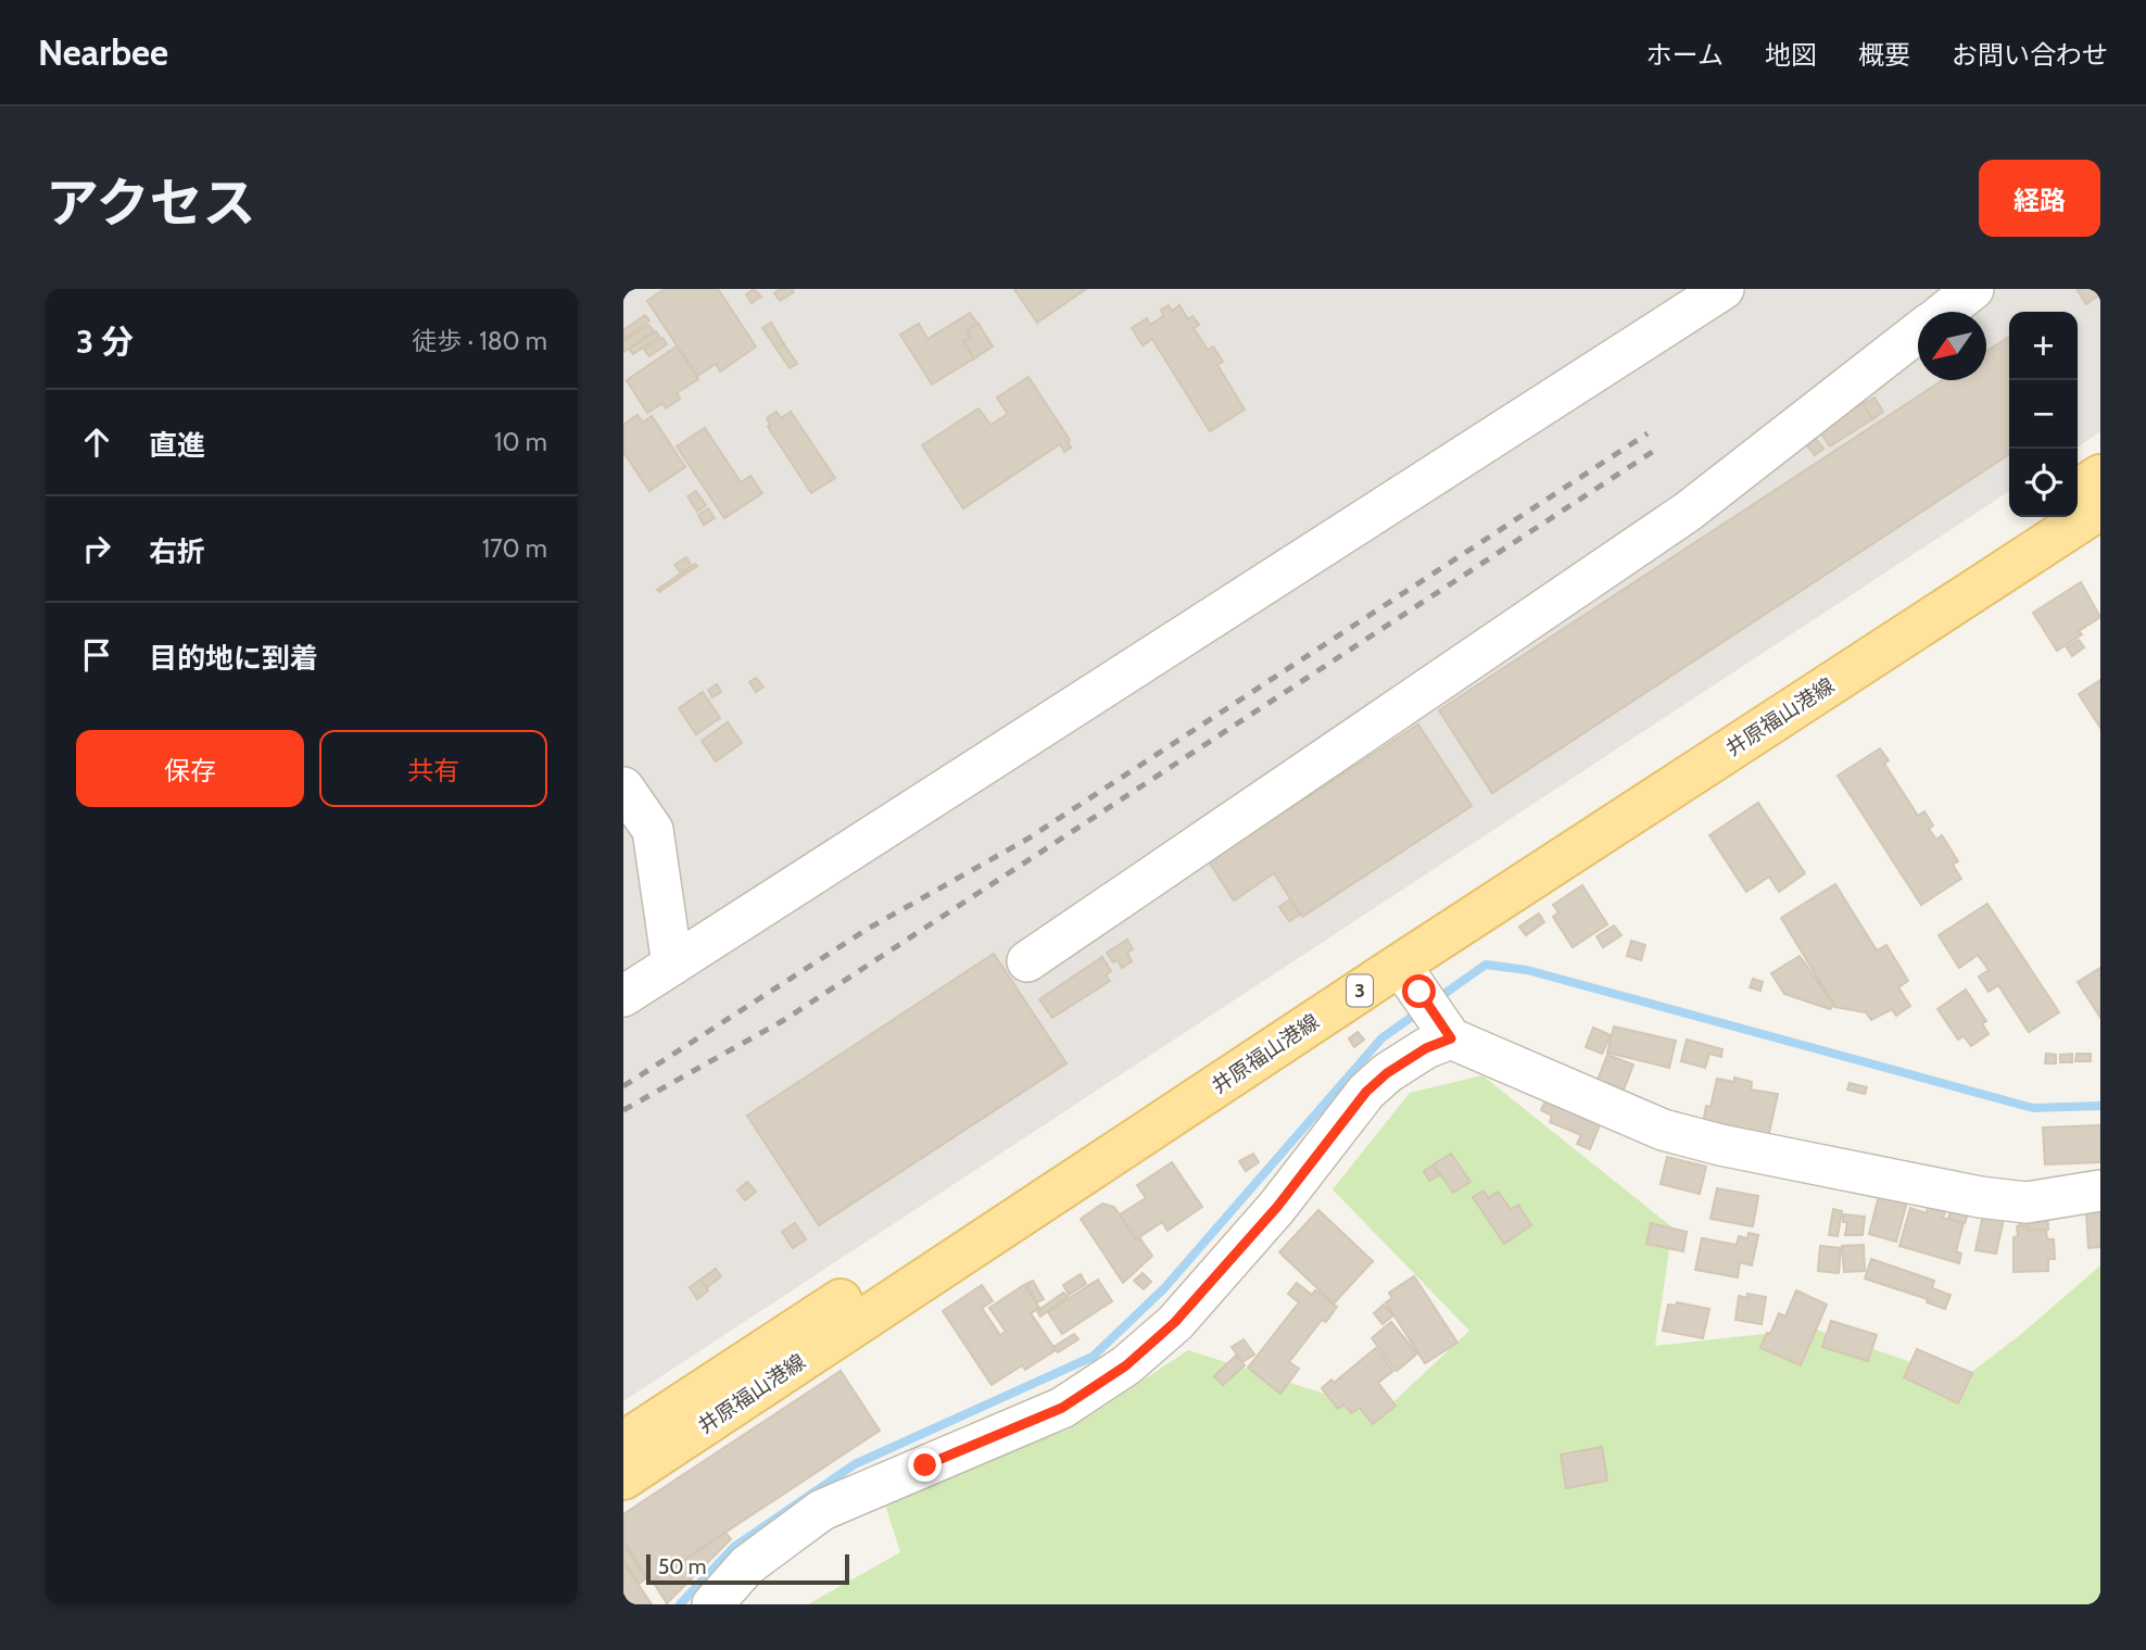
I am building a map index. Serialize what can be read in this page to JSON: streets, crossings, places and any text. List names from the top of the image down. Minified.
{"streets":{"main road":["井原福山港線","3"]},"scale_bar":"50 m","north":"bottom left","page":{"header":"Nearbee","nav":["ホーム","地図","概要","お問い合わせ"],"title":"アクセス","buttons":["経路",["保存","共有"]],"heading":["3 分","徒歩 · 180 m"],"map_buttons":["+","−"],"list":[["直進","10 m"],["右折","170 m"],"目的地に到着"],"scale":"50 m"}}
